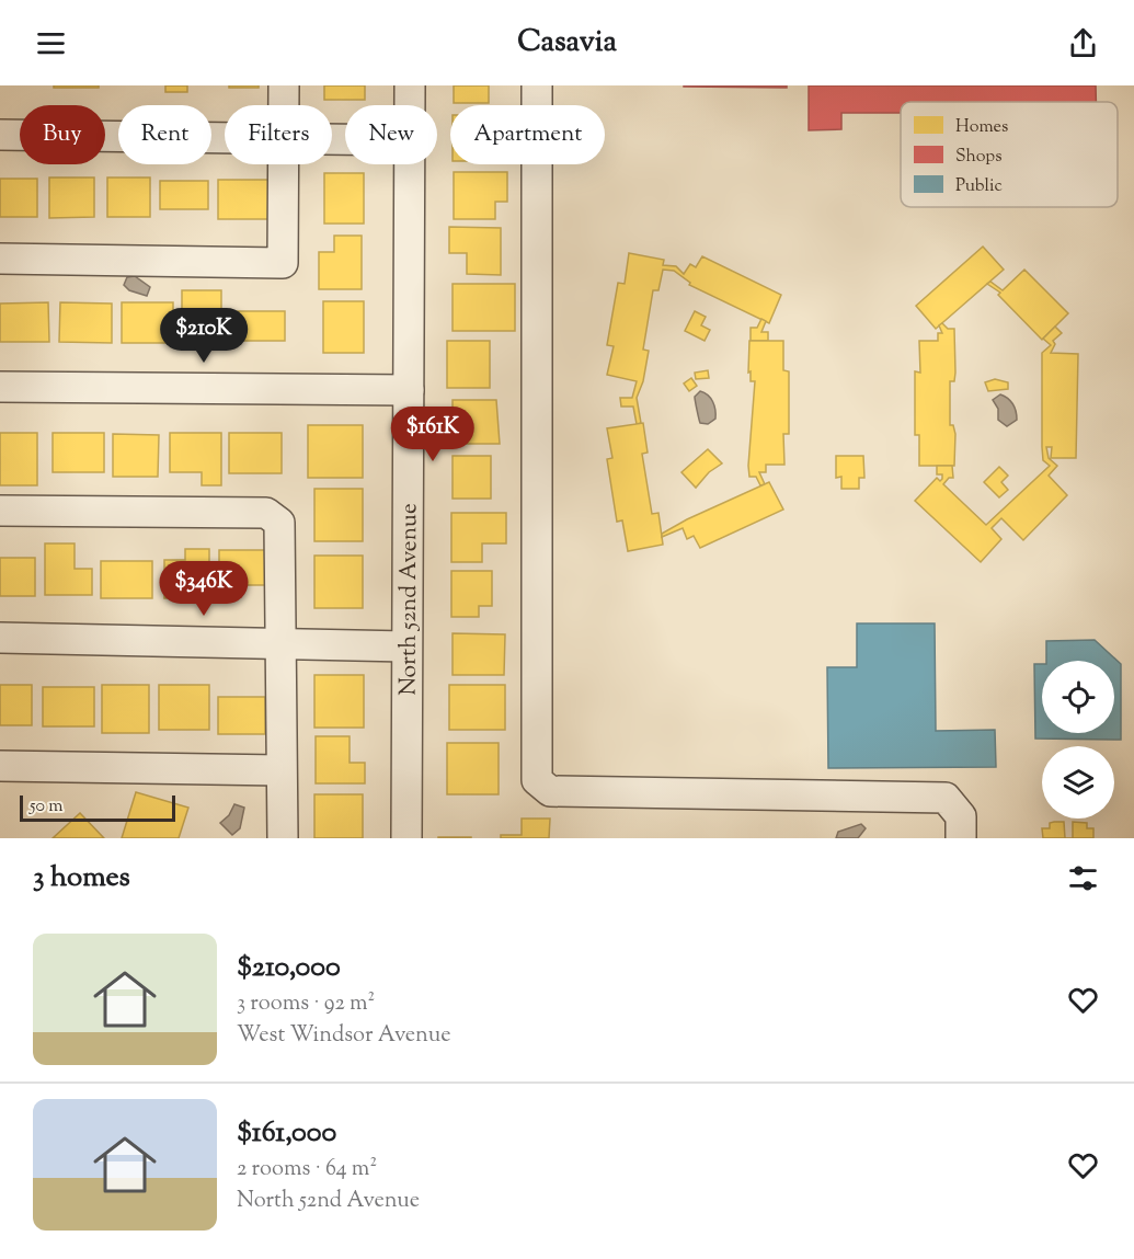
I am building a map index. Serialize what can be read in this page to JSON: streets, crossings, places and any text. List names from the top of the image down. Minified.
{"streets":{"street":["North 52nd Avenue"]},"legend":["Homes","Shops","Public"],"scale_bar":"50 m","page":{"header":"Casavia","chip":["Buy","Rent","Filters","New","Apartment"],"price":["$210K","$161K","$346K"],"scale":"50 m","heading":"3 homes","list":[{"name":"$210,000","note":"3 rooms · 92 m² · West Windsor Avenue"},{"name":"$161,000","note":"2 rooms · 64 m² · North 52nd Avenue"}]}}
